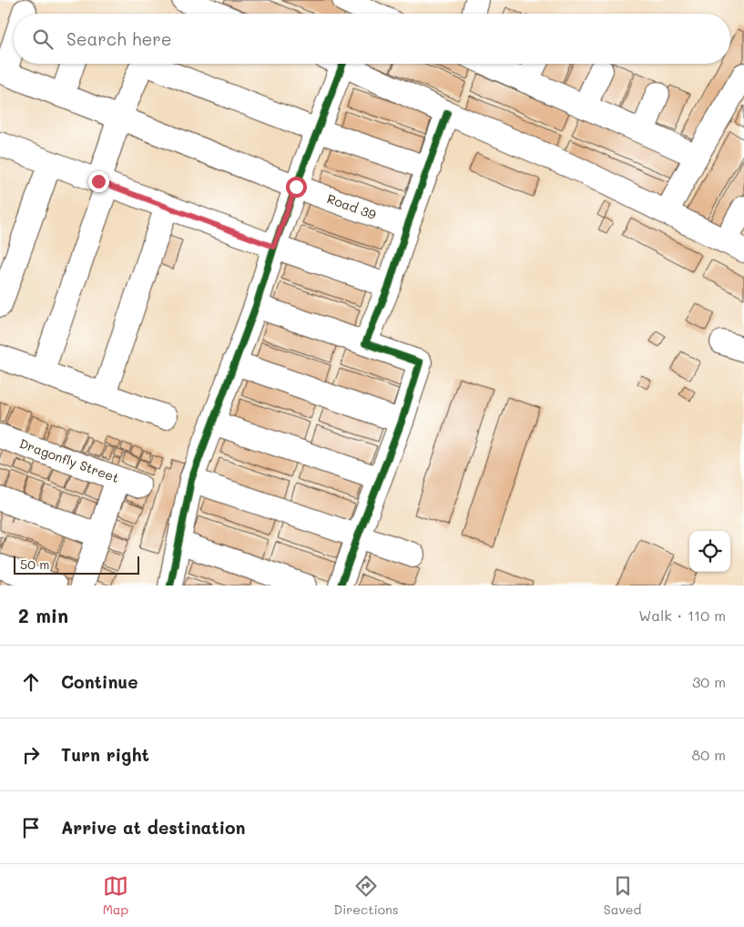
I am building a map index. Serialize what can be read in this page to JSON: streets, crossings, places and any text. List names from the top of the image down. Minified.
{"streets":{"street":["Road 39","Dragonfly Street"]},"scale_bar":"50 m","page":{"search":"Search here","scale":"50 m","heading":["2 min","Walk · 110 m"],"list":[["Continue","30 m"],["Turn right","80 m"],"Arrive at destination"],"nav":["Map","Directions","Saved"]}}
